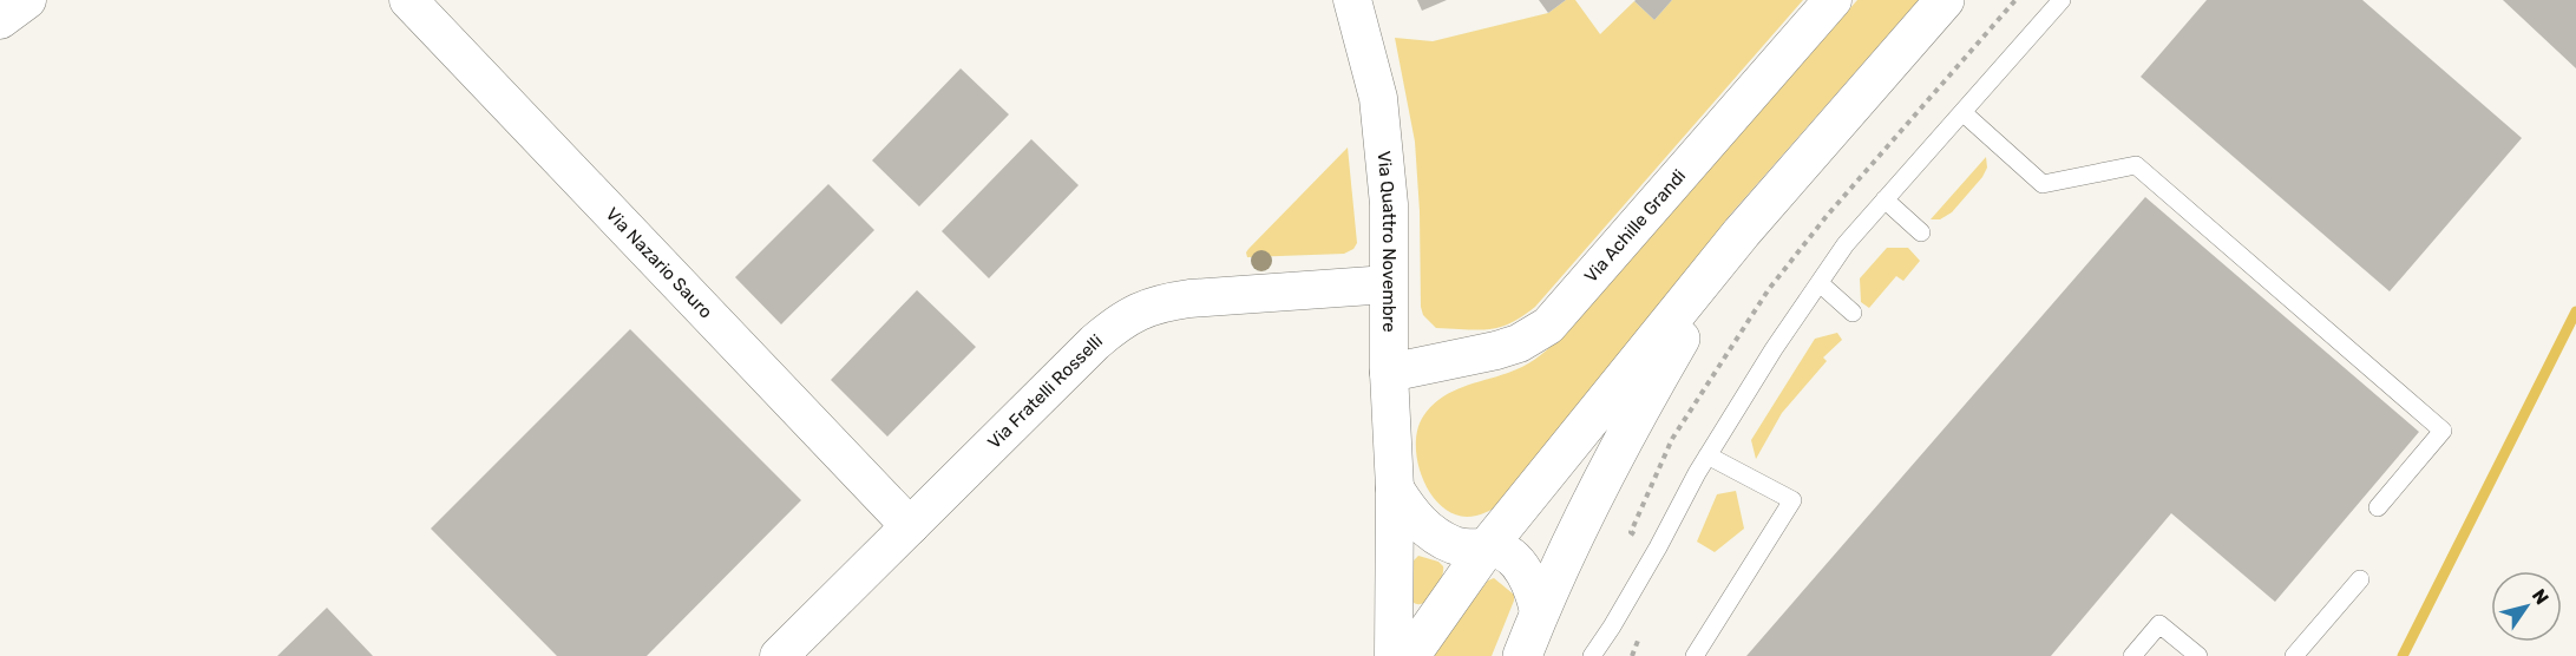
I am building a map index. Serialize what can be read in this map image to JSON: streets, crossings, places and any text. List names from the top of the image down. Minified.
{"streets":{"street":["Via Achille Grandi","Via Quattro Novembre","Via Nazario Sauro","Via Fratelli Rosselli"]},"crossings":[["Via Achille Grandi","Via Quattro Novembre"],["Via Quattro Novembre","Via Fratelli Rosselli"],["Via Nazario Sauro","Via Fratelli Rosselli"]],"north":"top right"}
